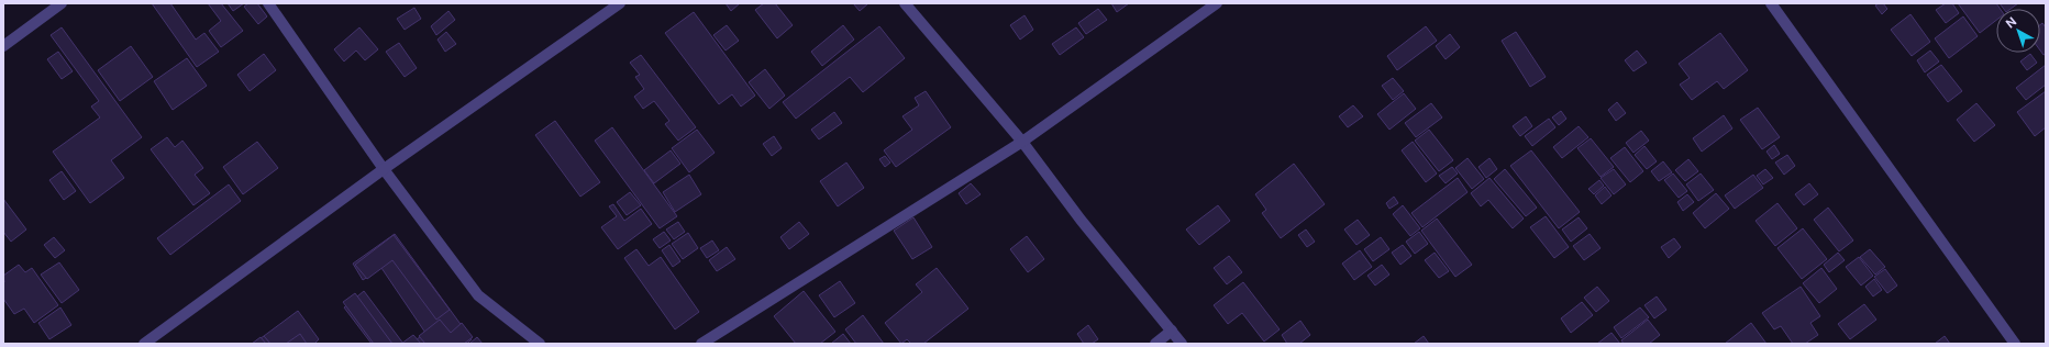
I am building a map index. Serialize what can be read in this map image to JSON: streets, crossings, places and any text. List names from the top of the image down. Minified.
{"north":"top left"}
